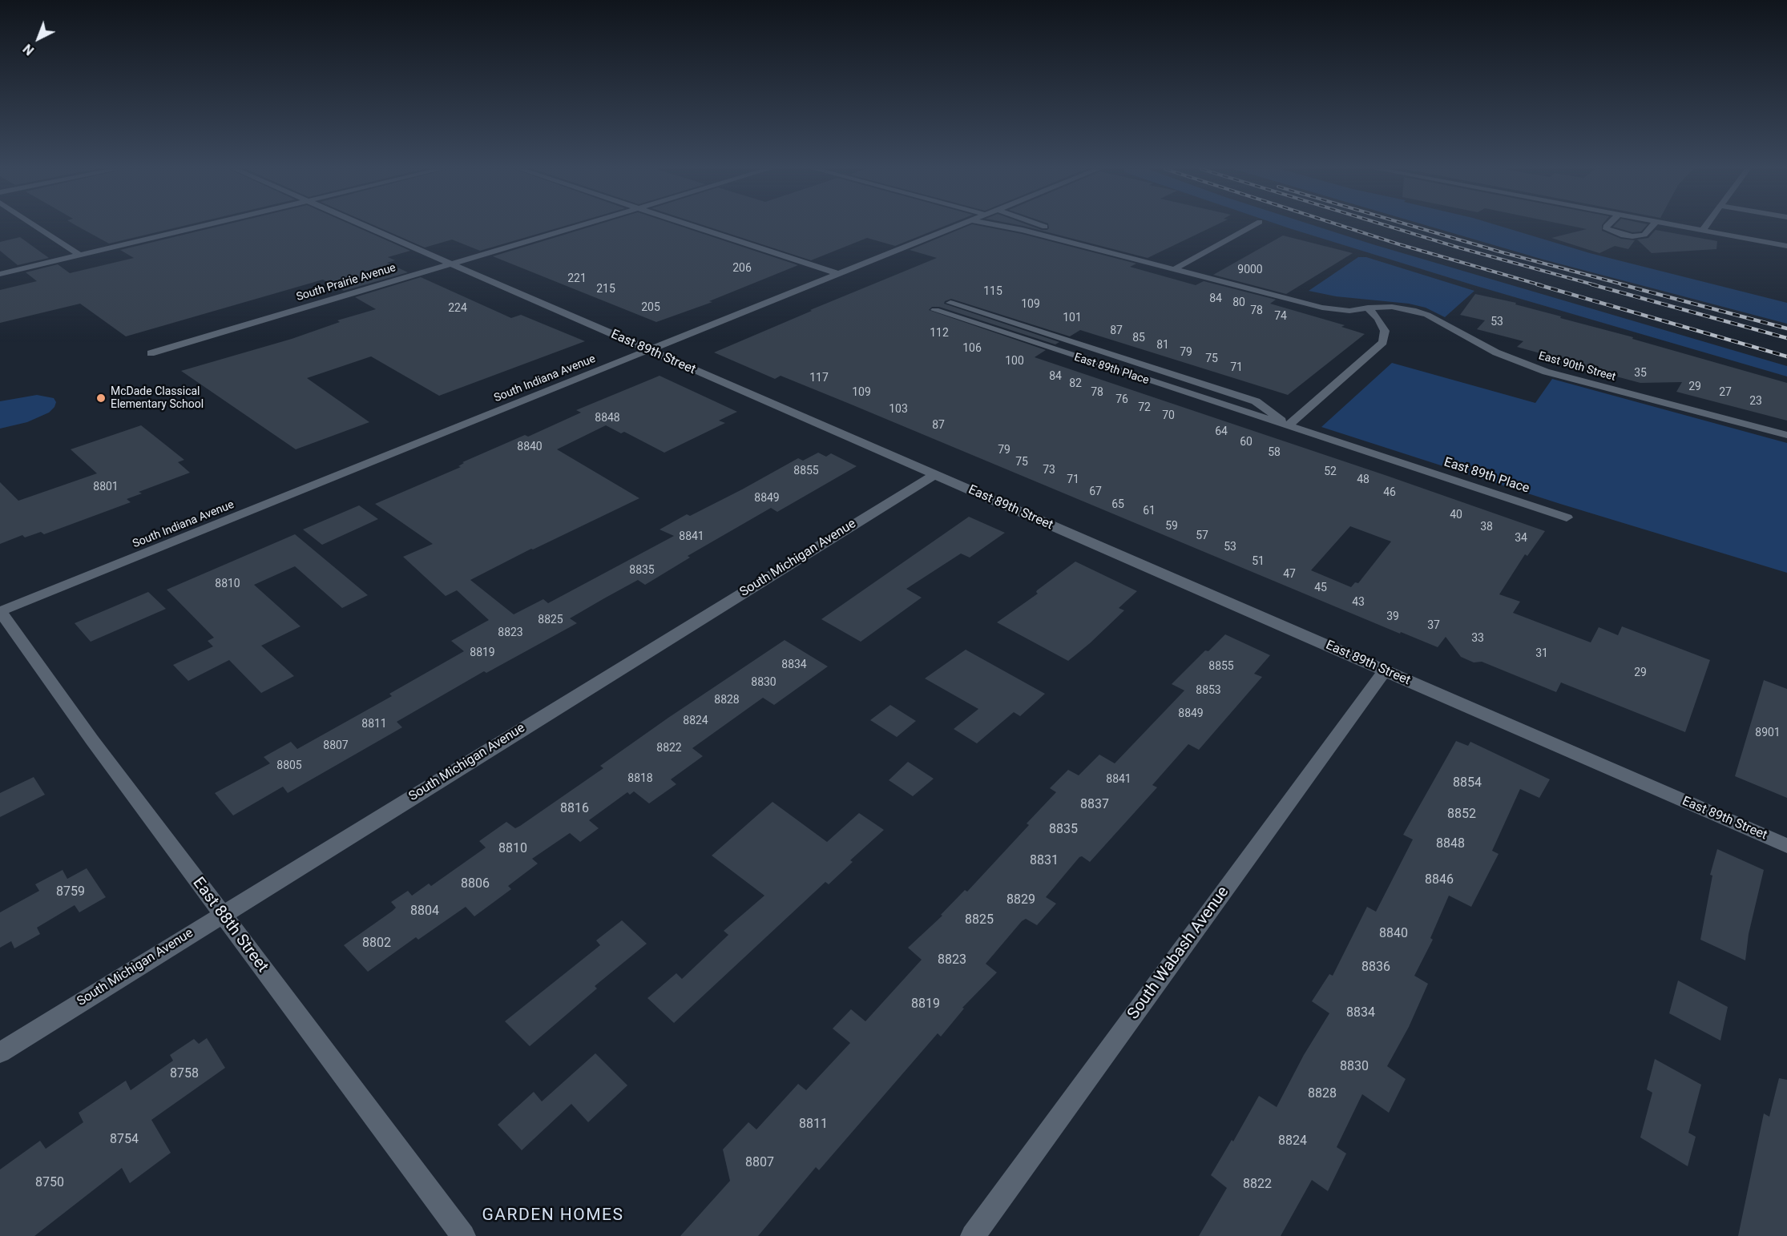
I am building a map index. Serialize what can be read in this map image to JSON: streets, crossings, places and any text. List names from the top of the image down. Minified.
{"streets":{"street":["South Prairie Avenue","East 89th Street","East 90th Street","East 89th Place","South Indiana Avenue","South Michigan Avenue","East 88th Street","South Wabash Avenue"]},"crossings":[["South Prairie Avenue","East 89th Street"],["East 89th Street","South Indiana Avenue"],["East 89th Street","South Michigan Avenue"],["East 89th Street","South Wabash Avenue"],["South Indiana Avenue","East 88th Street"],["South Michigan Avenue","East 88th Street"]],"districts":["GARDEN HOMES"],"places":["McDade Classical Elementary School"],"house_numbers":["206","9000","221","215","115","84","80","109","205","224","78","74","101","53","87","112","85","81","106","79","75","100","71","35","84","117","82","29","109","78","27","76","23","72","103","70","8848","87","64","60","8840","79","58","75","73","8855","52","71","48","8801","67","46","8849","65","61","40","59","38","57","8841","34","53","51","8835","47","8810","45","43","39","8825","37","8823","33","8819","31","8834","8855","29","8830","8853","8828","8849","8824","8811","8901","8807","8822","8805","8818","8841","8854","8837","8816","8852","8835","8848","8810","8831","8846","8806","8759","8829","8804","8825","8840","8802","8823","8836","8819","8834","8830","8758","8828","8811","8754","8824","8807","8750","8822"],"north":"bottom left"}
